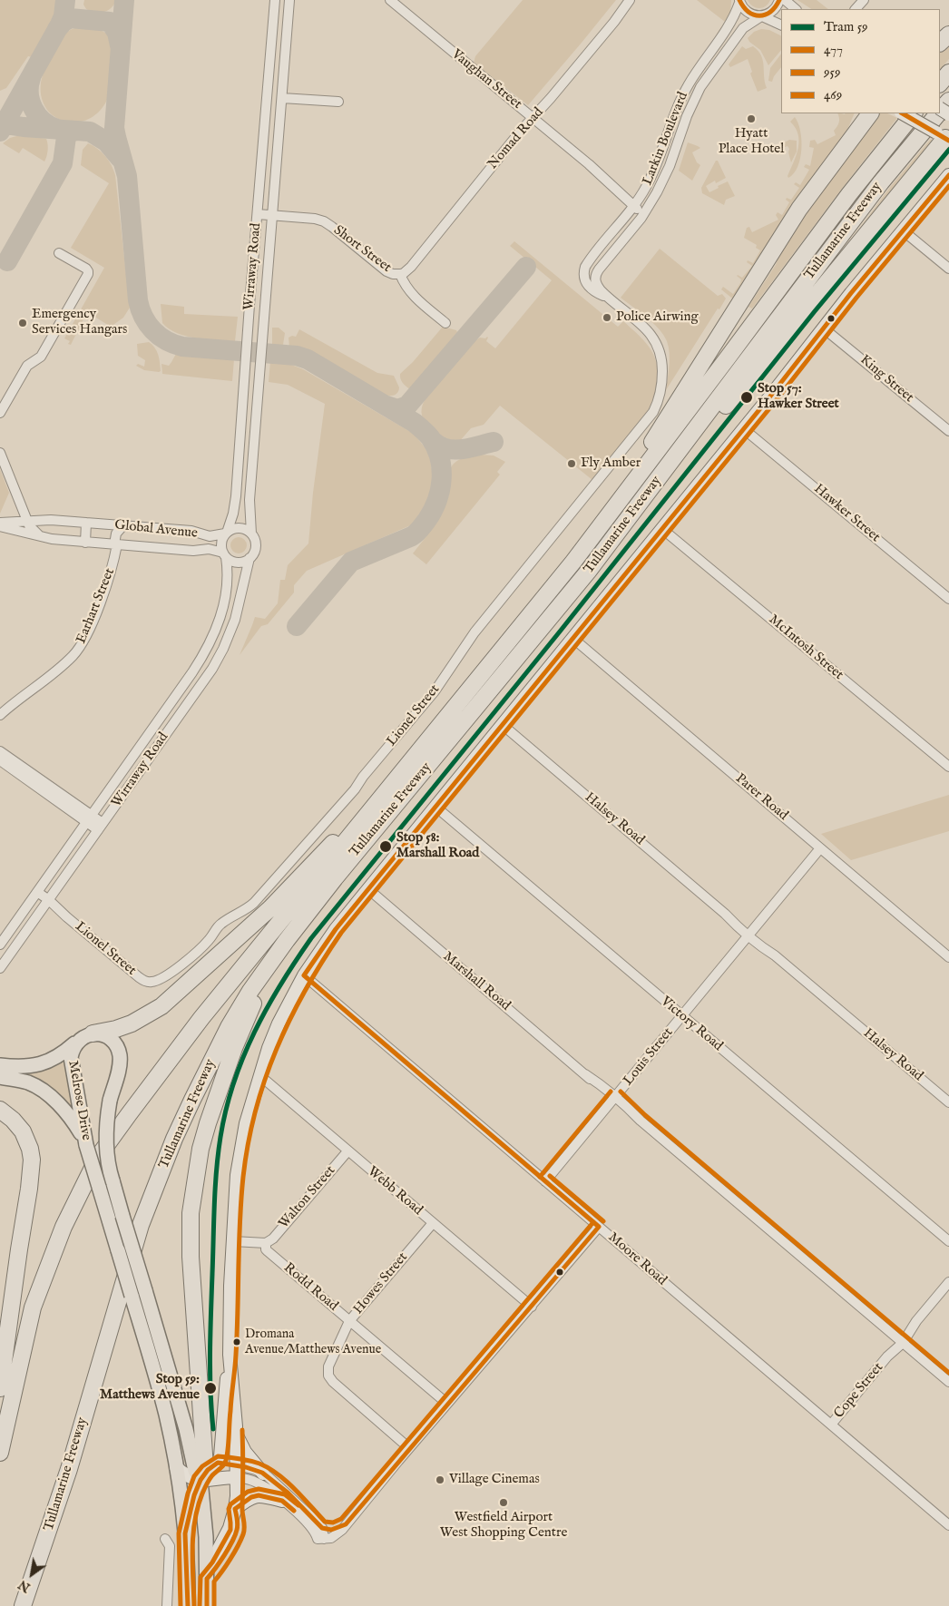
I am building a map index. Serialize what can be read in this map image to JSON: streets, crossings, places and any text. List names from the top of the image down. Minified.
{"streets":{"highway":["Tullamarine Freeway"],"main road":["Melrose Drive"],"street":["Vaughan Street","Nomad Road","Larkin Boulevard","Short Street","Wirraway Road","King Street","Hawker Street","Global Avenue","Earhart Street","McIntosh Street","Lionel Street","Parer Road","Halsey Road","Marshall Road","Victory Road","Louis Street","Webb Road","Walton Street","Moore Road","Howes Street","Rodd Road","Cope Street"]},"crossings":[["Vaughan Street","Nomad Road"],["Vaughan Street","Larkin Boulevard"],["Nomad Road","Short Street"],["Larkin Boulevard","Lionel Street"],["Short Street","Wirraway Road"],["Wirraway Road","Global Avenue"],["Wirraway Road","Lionel Street"],["Global Avenue","Earhart Street"],["Parer Road","Louis Street"],["Halsey Road","Louis Street"],["Marshall Road","Louis Street"],["Marshall Road","Cope Street"],["Victory Road","Louis Street"],["Louis Street","Moore Road"],["Webb Road","Walton Street"],["Webb Road","Howes Street"],["Walton Street","Rodd Road"],["Moore Road","Cope Street"],["Howes Street","Rodd Road"]],"places":["Hyatt Place Hotel","Police Airwing","Emergency Services Hangars","Stop 57: Hawker Street","Fly Amber","Stop 58: Marshall Road","Dromana Avenue/Matthews Avenue","Stop 59: Matthews Avenue","Village Cinemas","Westfield Airport West Shopping Centre"],"lines":["transit line 477","tram line 59","transit line 959","transit line 469"],"legend":["Tram 59","477","959","469"],"north":"bottom left"}
